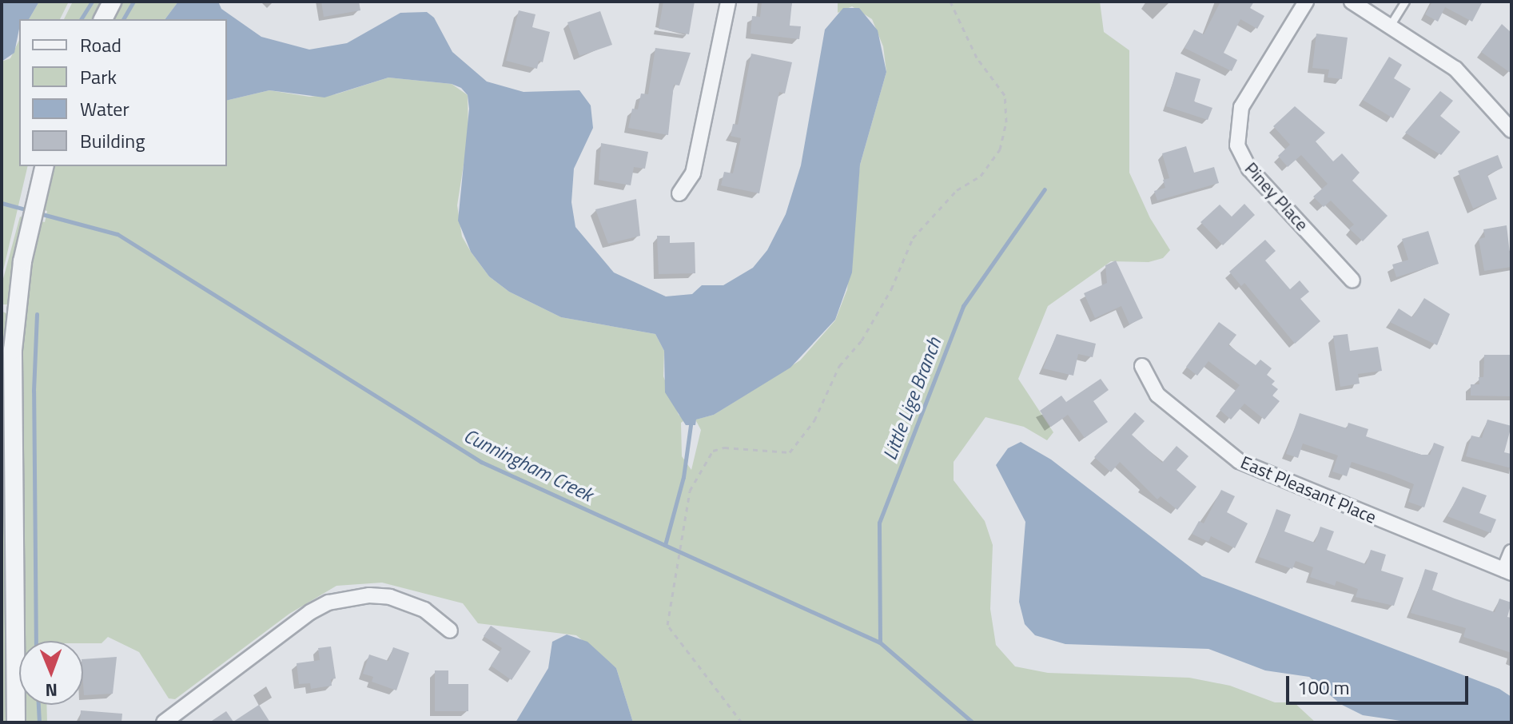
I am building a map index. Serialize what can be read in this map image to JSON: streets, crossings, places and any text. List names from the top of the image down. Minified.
{"streets":{"street":["Piney Place","East Pleasant Place"]},"water":["Little Lige Branch","Cunningham Creek"],"legend":["Road","Park","Water","Building"],"scale_bar":"100 m","north":"bottom"}
